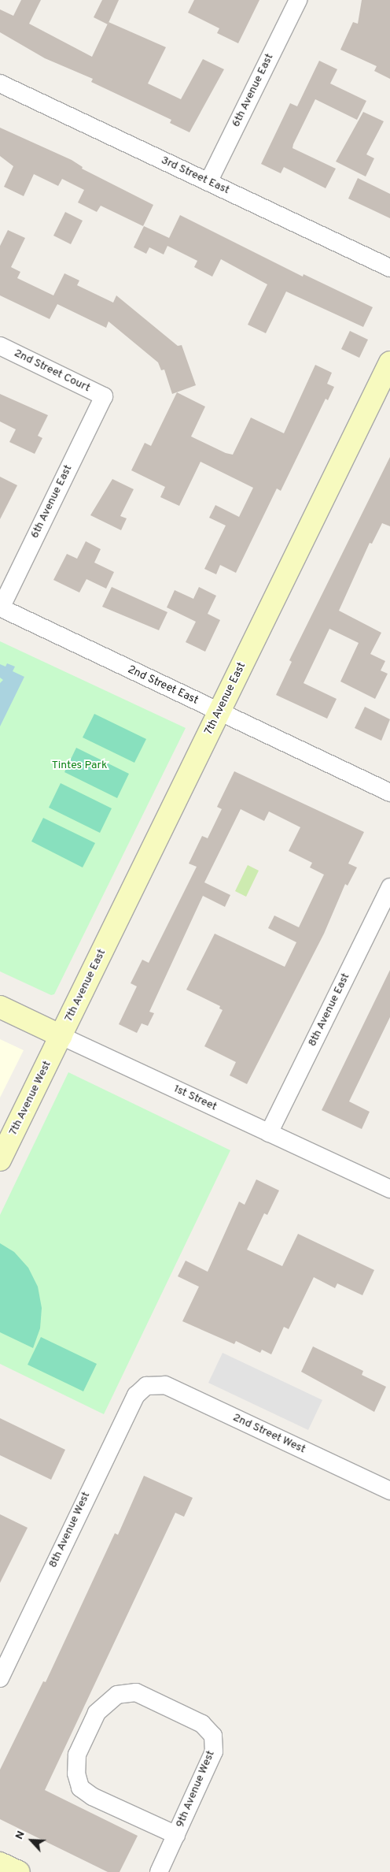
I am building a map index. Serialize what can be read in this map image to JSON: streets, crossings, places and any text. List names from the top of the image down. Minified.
{"streets":{"street":["6th Avenue East","3rd Street East","2nd Street Court","2nd Street East","7th Avenue East","8th Avenue East","7th Avenue West","1st Street","2nd Street West","8th Avenue West","9th Avenue West"]},"crossings":[["6th Avenue East","3rd Street East"],["6th Avenue East","2nd Street Court"],["6th Avenue East","2nd Street East"],["2nd Street East","7th Avenue East"],["7th Avenue East","7th Avenue West"],["7th Avenue East","1st Street"],["8th Avenue East","1st Street"],["7th Avenue West","1st Street"],["2nd Street West","8th Avenue West"]],"parks":["Tintes Park"],"north":"top left"}
